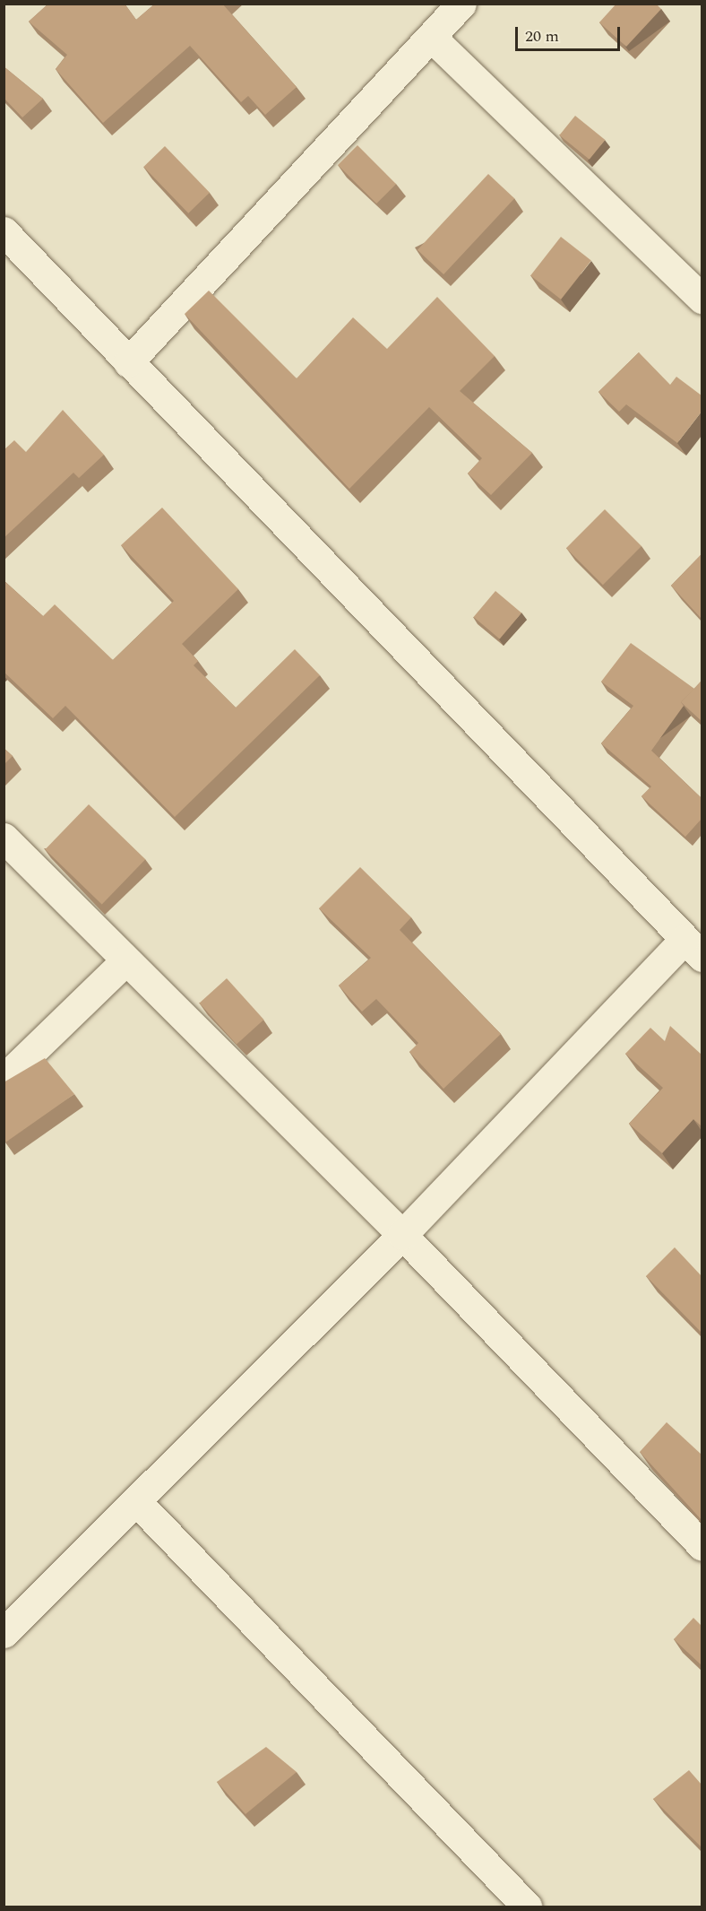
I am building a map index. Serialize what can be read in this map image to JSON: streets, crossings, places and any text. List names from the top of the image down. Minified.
{"scale_bar":"20 m"}
